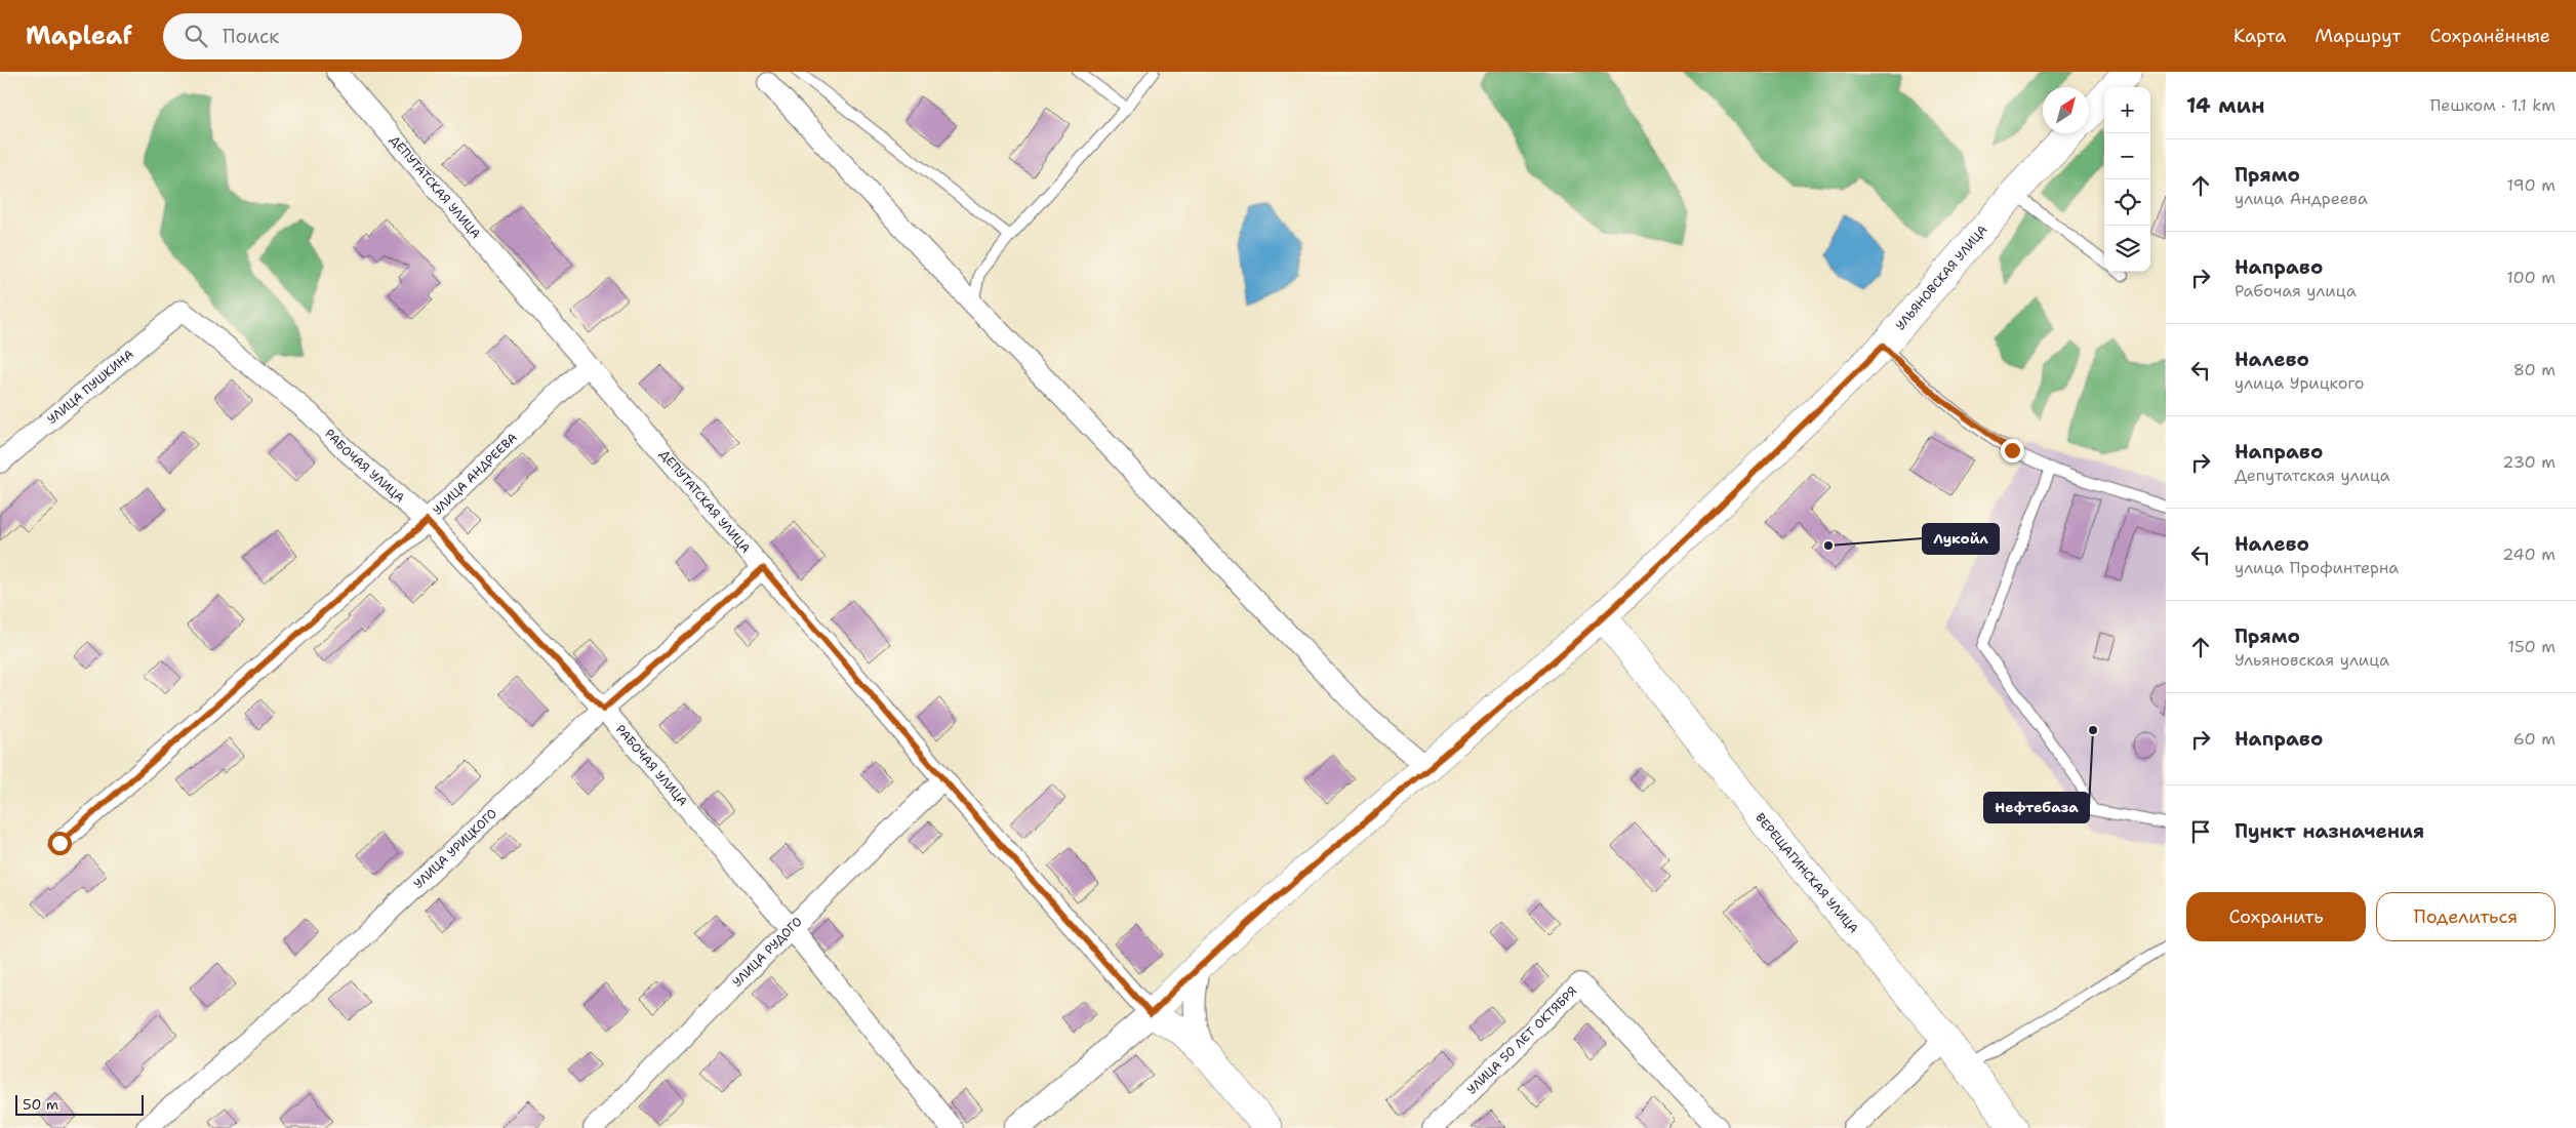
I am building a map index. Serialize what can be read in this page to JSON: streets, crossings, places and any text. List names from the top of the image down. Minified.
{"streets":{"main road":["ДЕПУТАТСКАЯ УЛИЦА","УЛЬЯНОВСКАЯ УЛИЦА","ВЕРЕЩАГИНСКАЯ УЛИЦА"],"street":["УЛИЦА ПУШКИНА","РАБОЧАЯ УЛИЦА","УЛИЦА АНДРЕЕВА","УЛИЦА УРИЦКОГО","УЛИЦА РУДОГО","УЛИЦА 50 ЛЕТ ОКТЯБРЯ"]},"crossings":[["ДЕПУТАТСКАЯ УЛИЦА","УЛЬЯНОВСКАЯ УЛИЦА"],["ДЕПУТАТСКАЯ УЛИЦА","УЛИЦА АНДРЕЕВА"],["ДЕПУТАТСКАЯ УЛИЦА","УЛИЦА УРИЦКОГО"],["ДЕПУТАТСКАЯ УЛИЦА","УЛИЦА РУДОГО"],["УЛЬЯНОВСКАЯ УЛИЦА","ВЕРЕЩАГИНСКАЯ УЛИЦА"],["УЛИЦА ПУШКИНА","РАБОЧАЯ УЛИЦА"],["РАБОЧАЯ УЛИЦА","УЛИЦА АНДРЕЕВА"],["РАБОЧАЯ УЛИЦА","УЛИЦА УРИЦКОГО"],["РАБОЧАЯ УЛИЦА","УЛИЦА РУДОГО"]],"places":["Лукойл","Нефтебаза"],"scale_bar":"50 m","north":"top right","page":{"header":"Mapleaf","search":"Поиск","nav":["Карта","Маршрут","Сохранённые"],"heading":["14 мин","Пешком · 1.1 km"],"map_buttons":["+","−"],"list":[["Прямо","улица Андреева","190 m"],["Направо","Рабочая улица","100 m"],["Налево","улица Урицкого","80 m"],["Направо","Депутатская улица","230 m"],["Налево","улица Профинтерна","240 m"],["Прямо","Ульяновская улица","150 m"],["Направо","60 m"],"Пункт назначения"],"buttons":["Сохранить","Поделиться"],"scale":"50 m"}}
